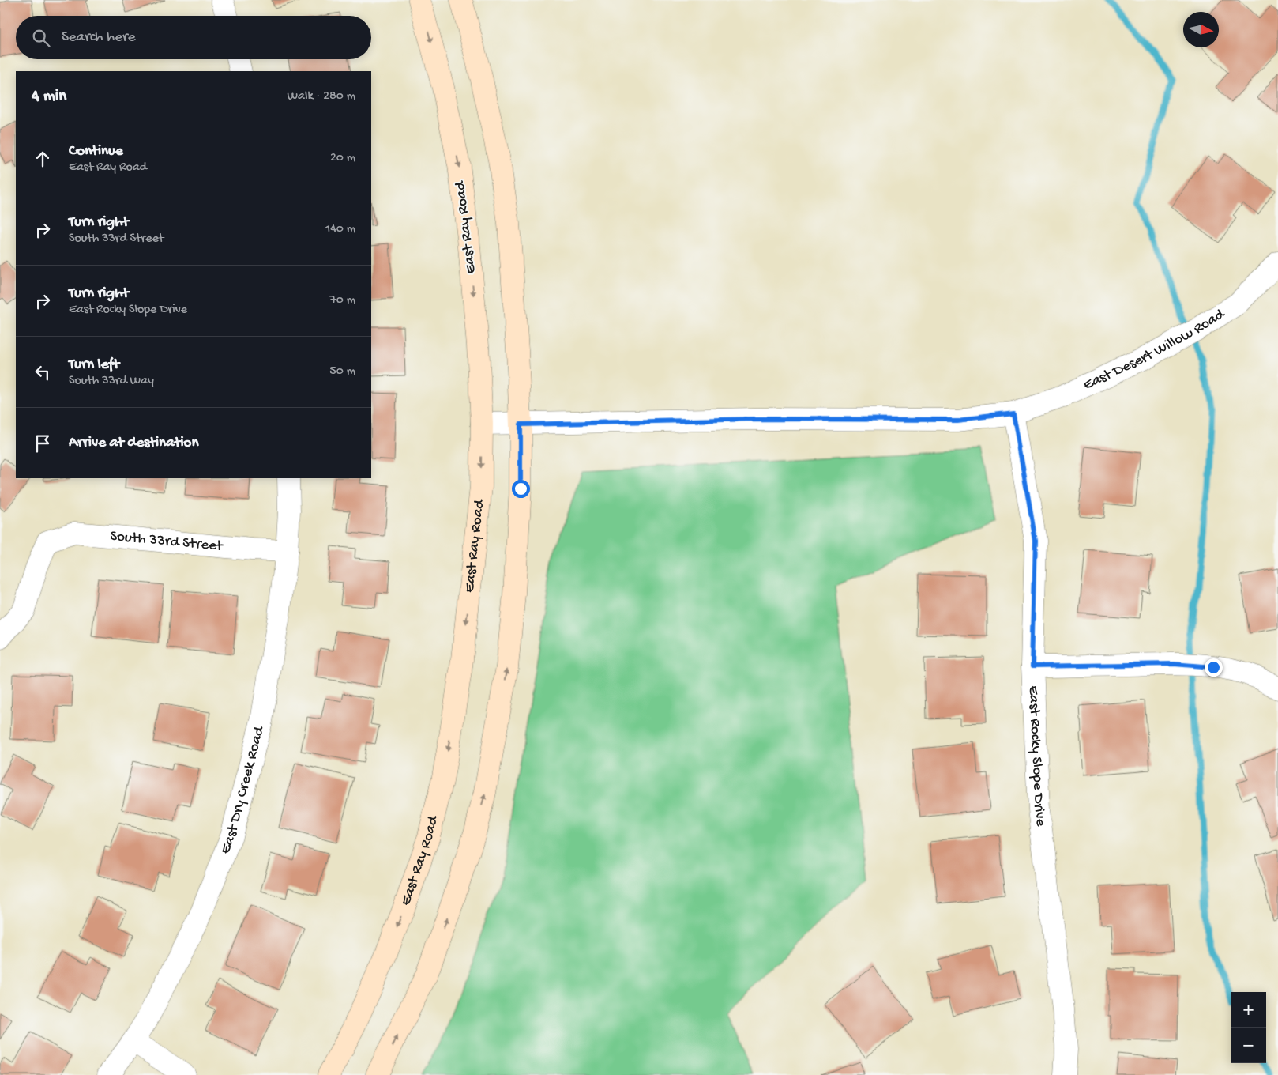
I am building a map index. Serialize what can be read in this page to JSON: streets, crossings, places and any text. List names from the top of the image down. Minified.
{"streets":{"main road":["East Ray Road"],"street":["East Desert Willow Road","South 33rd Street","East Rocky Slope Drive","East Dry Creek Road"]},"crossings":[["East Desert Willow Road","East Rocky Slope Drive"],["South 33rd Street","East Dry Creek Road"]],"north":"right","page":{"search":"Search here","heading":["4 min","Walk · 280 m"],"list":[["Continue","East Ray Road","20 m"],["Turn right","South 33rd Street","140 m"],["Turn right","East Rocky Slope Drive","70 m"],["Turn left","South 33rd Way","50 m"],"Arrive at destination"],"map_buttons":["+","−"]}}
